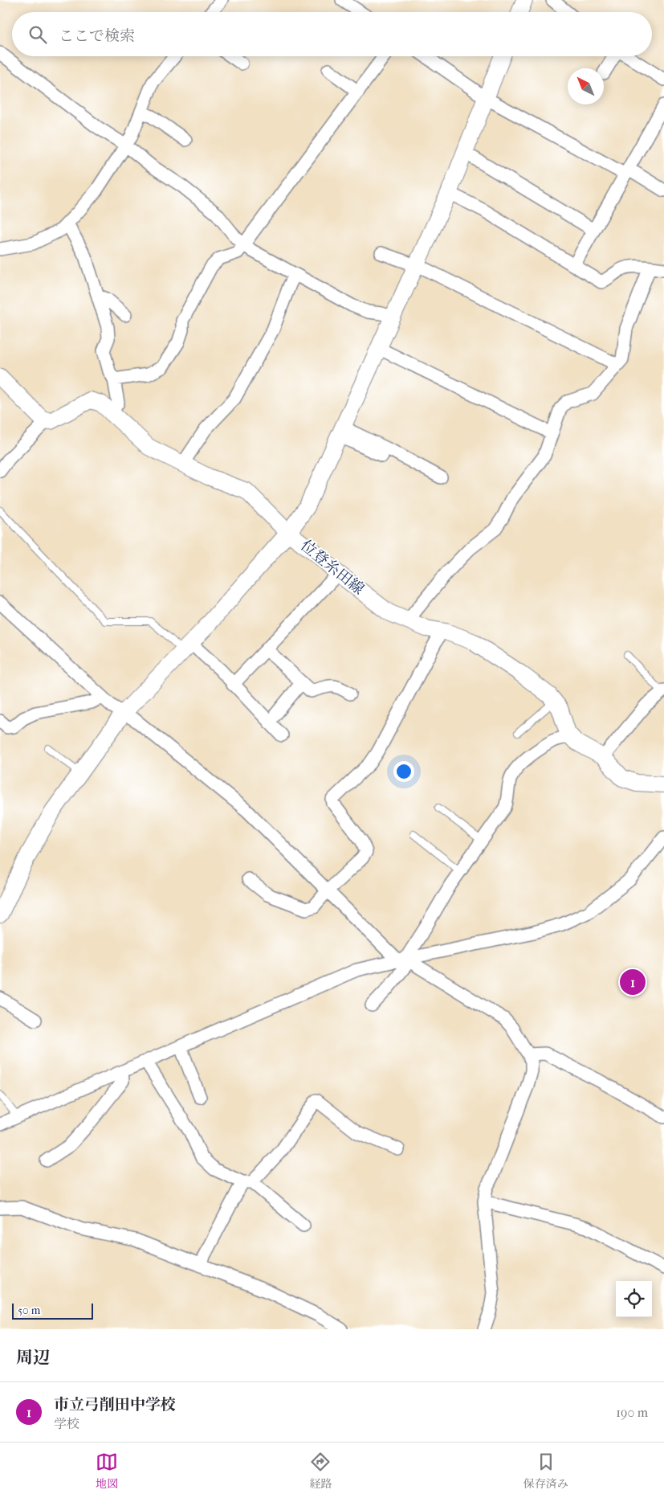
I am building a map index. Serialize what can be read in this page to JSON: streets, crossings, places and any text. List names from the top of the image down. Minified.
{"streets":{"street":["位登糸田線"]},"scale_bar":"50 m","north":"top left","page":{"search":"ここで検索","pins":"1","scale":"50 m","heading":"周辺","list":[{"mark":"1","name":"市立弓削田中学校","note":"学校","value":"190 m"}],"nav":["地図","経路","保存済み"]}}
